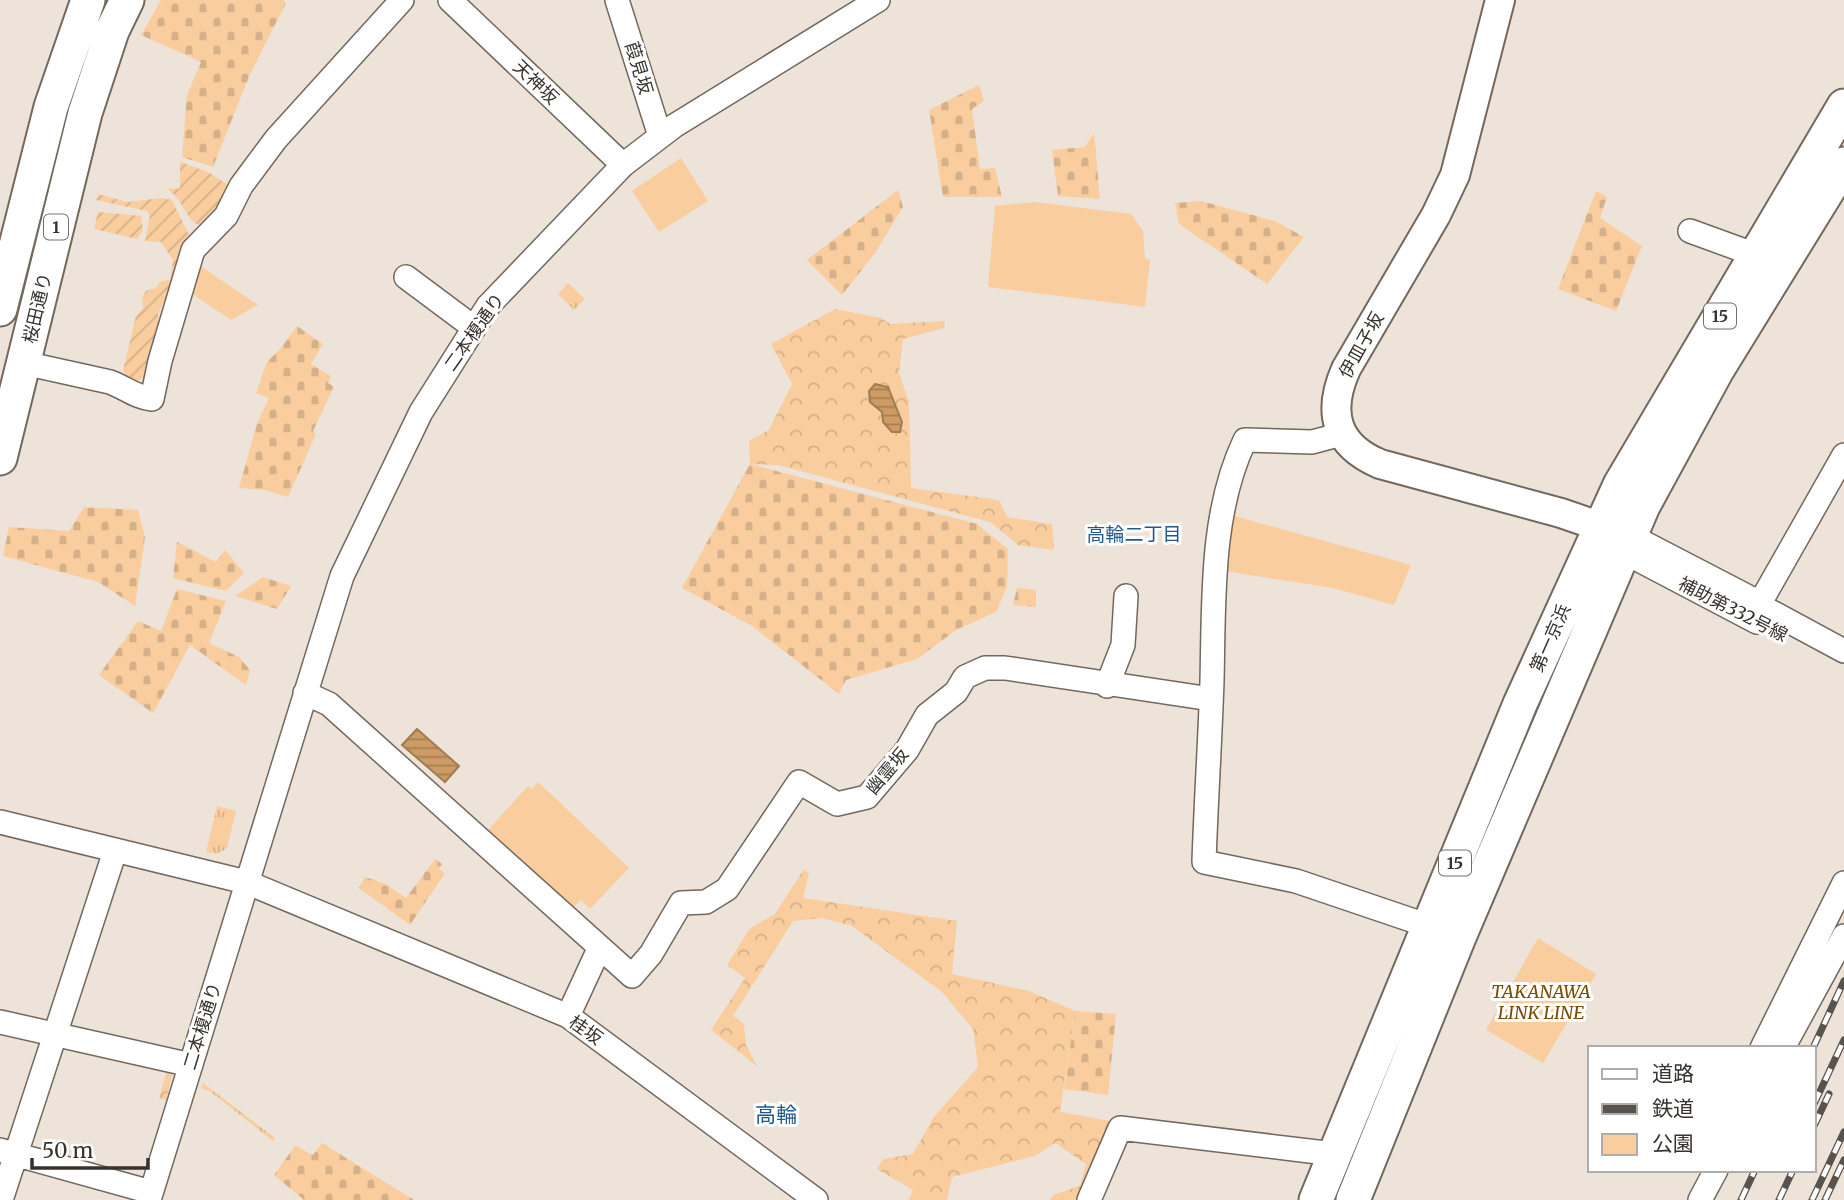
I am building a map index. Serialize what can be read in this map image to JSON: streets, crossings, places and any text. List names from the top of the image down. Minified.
{"streets":{"highway":["1","桜田通り","15","第一京浜"],"main road":["伊皿子坂"],"street":["葭見坂","天神坂","二本榎通り","補助第332号線","幽霊坂","桂坂"]},"crossings":[["葭見坂","二本榎通り"],["天神坂","二本榎通り"],["二本榎通り","桂坂"],["補助第332号線","第一京浜"]],"districts":["高輪二丁目","高輪"],"parks":["TAKANAWA LINK LINE"],"legend":["道路","鉄道","公園"],"scale_bar":"50 m"}
